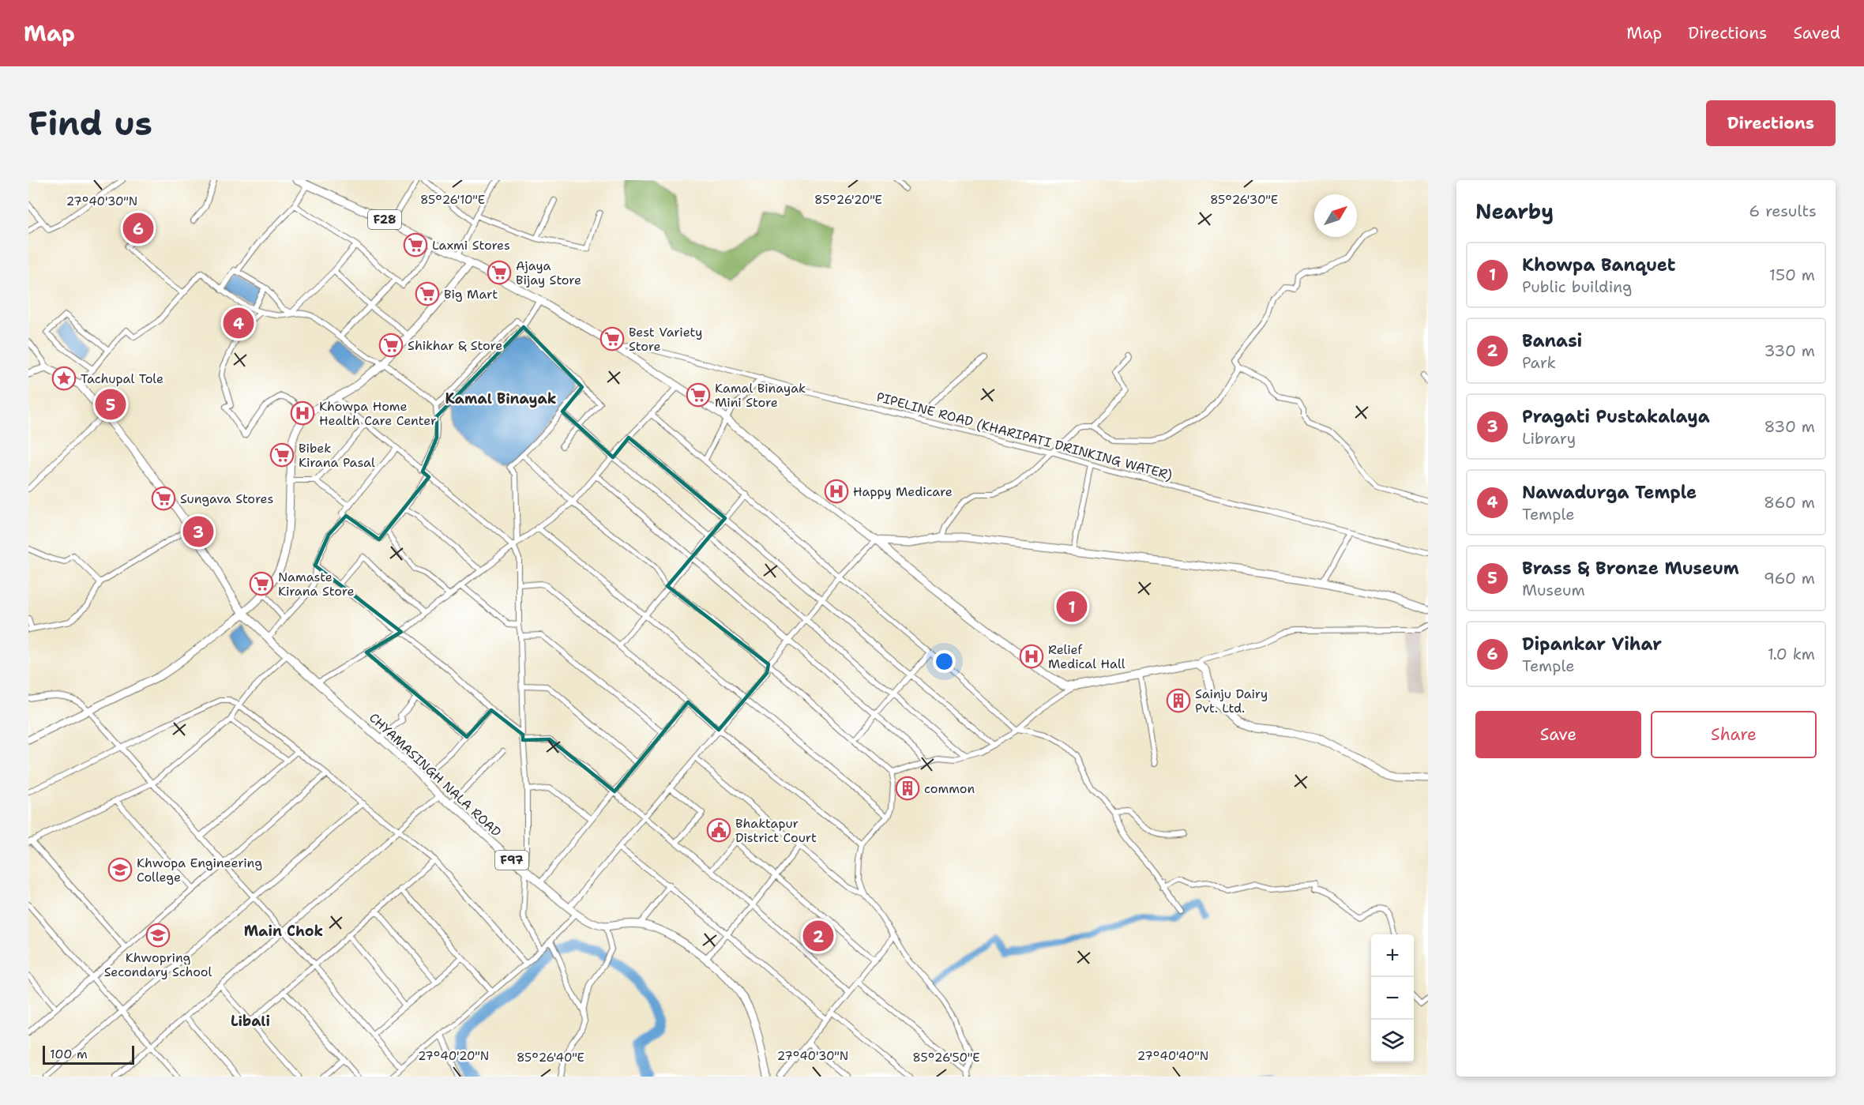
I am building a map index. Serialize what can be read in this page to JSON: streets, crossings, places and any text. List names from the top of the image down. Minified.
{"streets":{"main road":["F28","CHYAMASINGH NALA ROAD","F97"],"street":["PIPELINE ROAD (KHARIPATI DRINKING WATER)"]},"crossings":[["F28","PIPELINE ROAD (KHARIPATI DRINKING WATER)"]],"districts":["Kamal Binayak","Main Chok","Libali"],"places":{"supermarket":["Laxmi Stores","Ajaya Bijay Store","Big Mart","Best Variety Store","Shikhar & Store","Kamal Binayak Mini Store","Bibek Kirana Pasal","Sungava Stores","Namaste Kirana Store"],"place":["Tachupal Tole"],"hospital":["Khowpa Home Health Care Center","Happy Medicare","Relief Medical Hall"],"building":["Sainju Dairy Pvt. Ltd.","common"],"public building":["Bhaktapur District Court"],"school or university":["Khwopa Engineering College","Khwopring Secondary School"]},"scale_bar":"100 m","north":"top right","page":{"header":"Map","nav":["Map","Directions","Saved"],"buttons":["Directions",["Save","Share"]],"title":"Find us","heading":["Nearby","6 results"],"pins":["6","4","5","3","1","2"],"list":[{"mark":"1","name":"Khowpa Banquet","note":"Public building","value":"150 m"},{"mark":"2","name":"Banasi","note":"Park","value":"330 m"},{"mark":"3","name":"Pragati Pustakalaya","note":"Library","value":"830 m"},{"mark":"4","name":"Nawadurga Temple","note":"Temple","value":"860 m"},{"mark":"5","name":"Brass & Bronze Museum","note":"Museum","value":"960 m"},{"mark":"6","name":"Dipankar Vihar","note":"Temple","value":"1.0 km"}],"map_buttons":["+","−"],"scale":"100 m"},"coordinates":["85°26'10\"E","85°26'20\"E","85°26'30\"E","27°40'30\"N","27°40'20\"N","27°40'40\"N","85°26'40\"E","85°26'50\"E"]}
